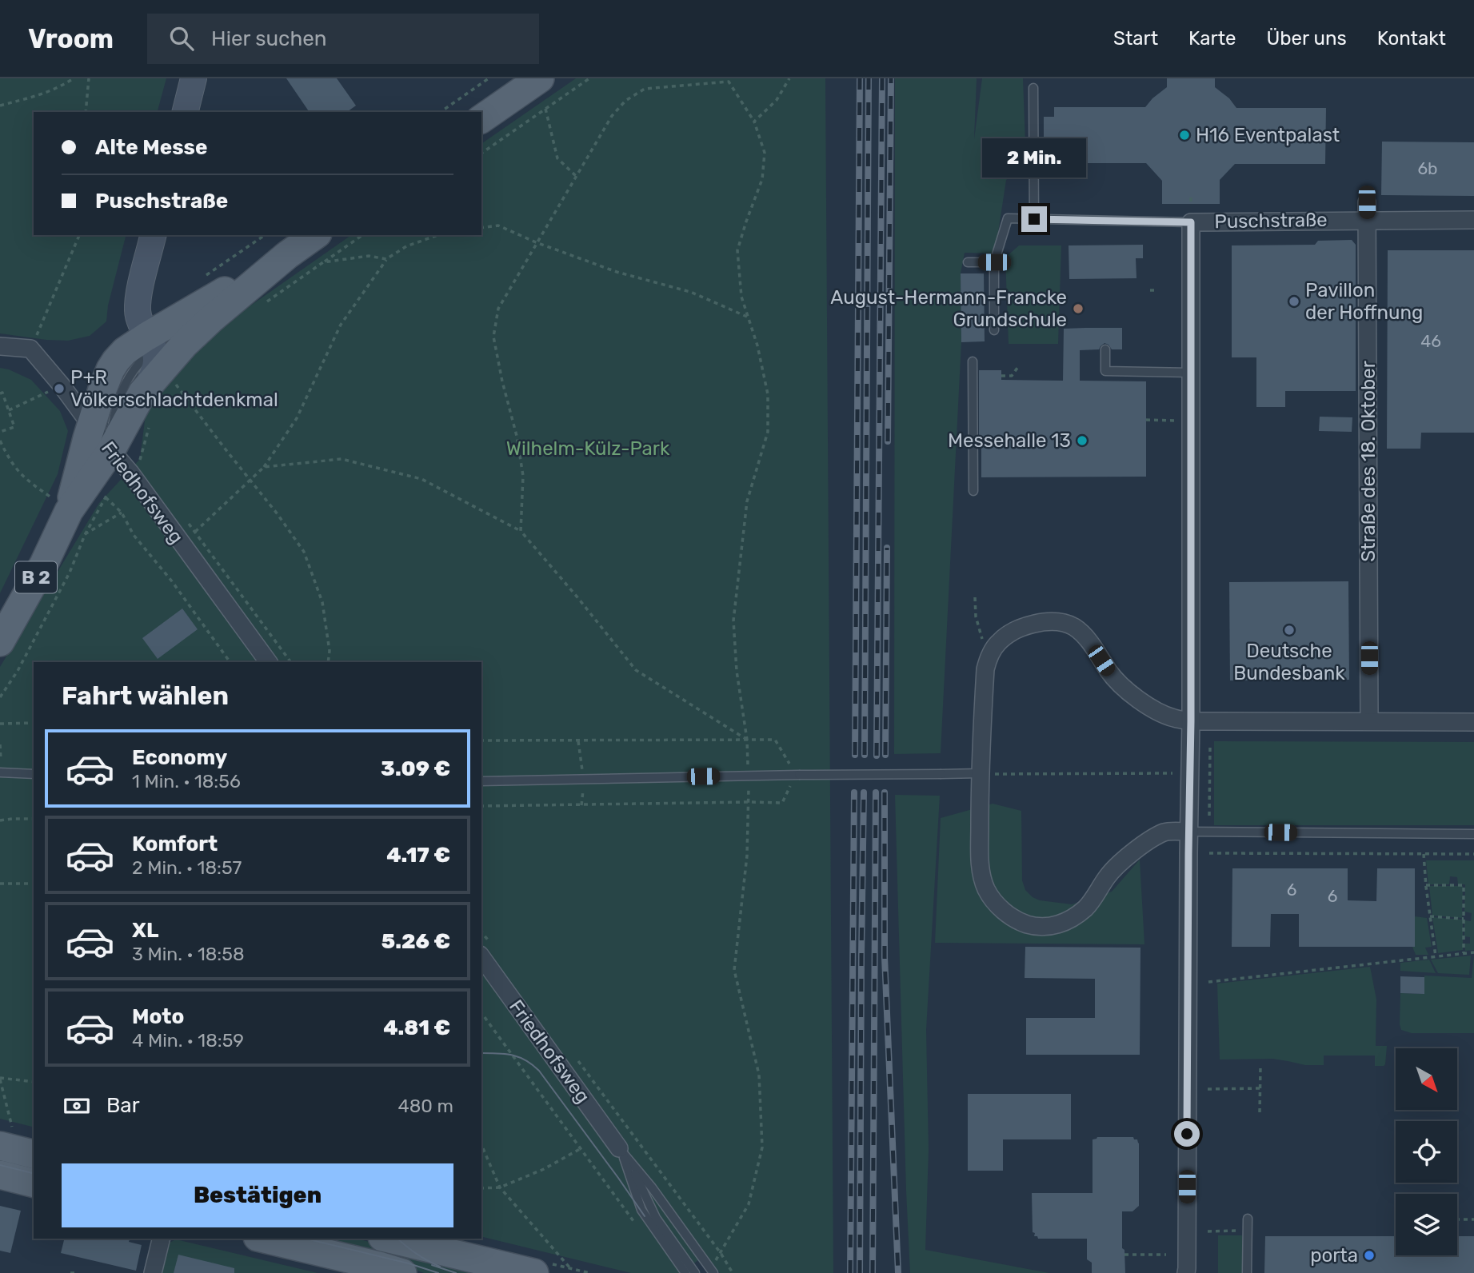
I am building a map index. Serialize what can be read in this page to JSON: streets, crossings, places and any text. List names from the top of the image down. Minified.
{"streets":{"main road":["B 2"],"street":["Puschstraße","Straße des 18. Oktober","Friedhofsweg"]},"crossings":[["Puschstraße","Straße des 18. Oktober"],["Friedhofsweg","B 2"]],"parks":["Wilhelm-Külz-Park"],"places":["H16 Eventpalast","Pavillon der Hoffnung","August-Hermann-Francke Grundschule","P+R Völkerschlachtdenkmal","Messehalle 13","Deutsche Bundesbank","porta"],"house_numbers":["6b","46","6","6"],"north":"bottom right","page":{"header":"Vroom","search":"Hier suchen","nav":["Start","Karte","Über uns","Kontakt"],"banner":["Alte Messe","Puschstraße"],"bubble":"2 Min.","heading":"Fahrt wählen","list":[{"name":"Economy","note":"1 Min. · 18:56","value":"3.09 €"},{"name":"Komfort","note":"2 Min. · 18:57","value":"4.17 €"},{"name":"XL","note":"3 Min. · 18:58","value":"5.26 €"},{"name":"Moto","note":"4 Min. · 18:59","value":"4.81 €"}],"pay":["Bar","480 m"],"buttons":"Bestätigen"}}
